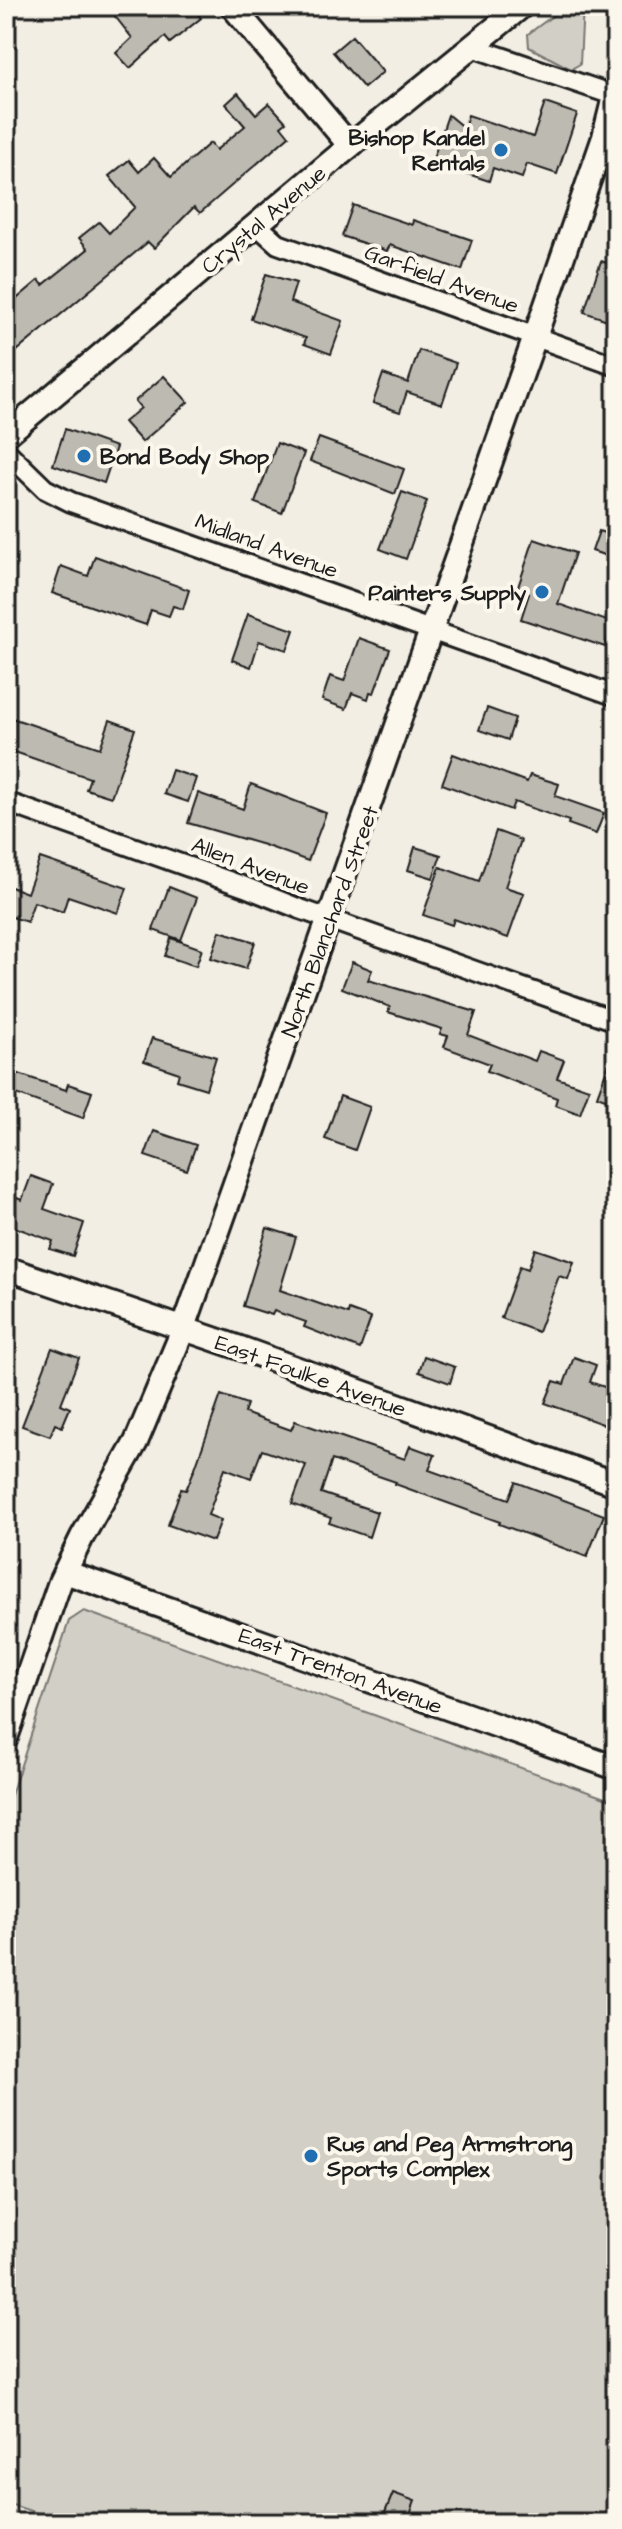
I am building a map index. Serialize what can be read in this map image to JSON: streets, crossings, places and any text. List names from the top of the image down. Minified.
{"streets":{"street":["Crystal Avenue","Garfield Avenue","Midland Avenue","Allen Avenue","North Blanchard Street","East Foulke Avenue","East Trenton Avenue"]},"crossings":[["Crystal Avenue","Garfield Avenue"],["Garfield Avenue","North Blanchard Street"],["Midland Avenue","North Blanchard Street"],["Allen Avenue","North Blanchard Street"],["North Blanchard Street","East Foulke Avenue"],["North Blanchard Street","East Trenton Avenue"]],"places":["Bishop Kandel Rentals","Bond Body Shop","Painters Supply","Rus and Peg Armstrong Sports Complex"]}
